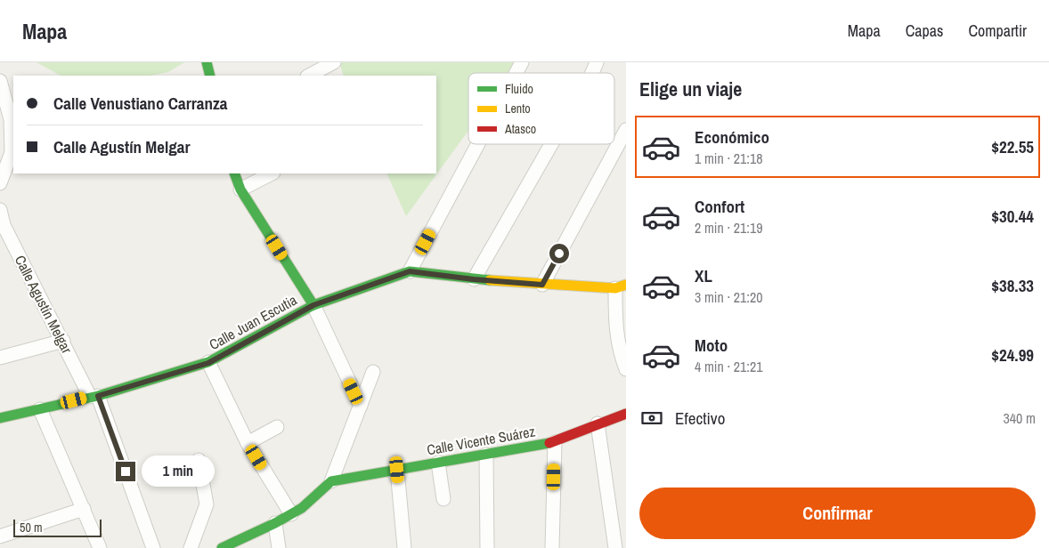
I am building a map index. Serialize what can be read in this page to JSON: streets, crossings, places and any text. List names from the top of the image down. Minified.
{"streets":{"street":["Calle Agustín Melgar","Calle Juan Escutia","Calle Vicente Suárez"]},"crossings":[["Calle Agustín Melgar","Calle Juan Escutia"]],"legend":["Fluido","Lento","Atasco"],"scale_bar":"50 m","page":{"header":"Mapa","nav":["Mapa","Capas","Compartir"],"heading":"Elige un viaje","banner":["Calle Venustiano Carranza","Calle Agustín Melgar"],"list":[{"name":"Económico","note":"1 min · 21:18","value":"$22.55"},{"name":"Confort","note":"2 min · 21:19","value":"$30.44"},{"name":"XL","note":"3 min · 21:20","value":"$38.33"},{"name":"Moto","note":"4 min · 21:21","value":"$24.99"}],"pay":["Efectivo","340 m"],"bubble":"1 min","buttons":"Confirmar","scale":"50 m"}}
